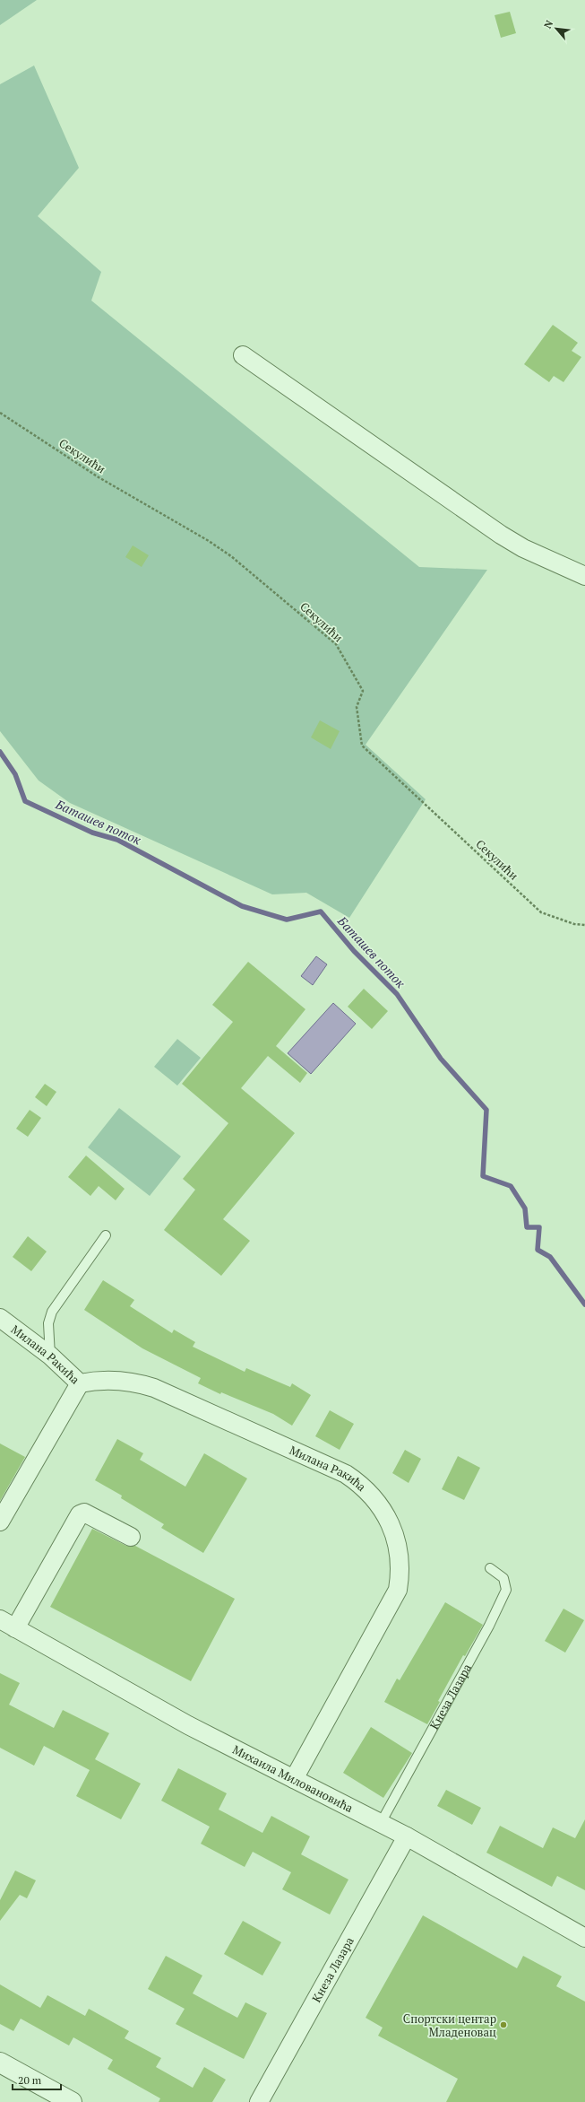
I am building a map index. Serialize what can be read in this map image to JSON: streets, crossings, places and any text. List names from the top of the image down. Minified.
{"streets":{"street":["Милана Ракића","Кнеза Лазара","Михаила Миловановића"],"path":["Секулићи"]},"crossings":[["Милана Ракића","Михаила Миловановића"],["Кнеза Лазара","Михаила Миловановића"]],"water":["Баташев поток"],"places":["Спортски центар Младеновац"],"scale_bar":"20 m","north":"top left"}
